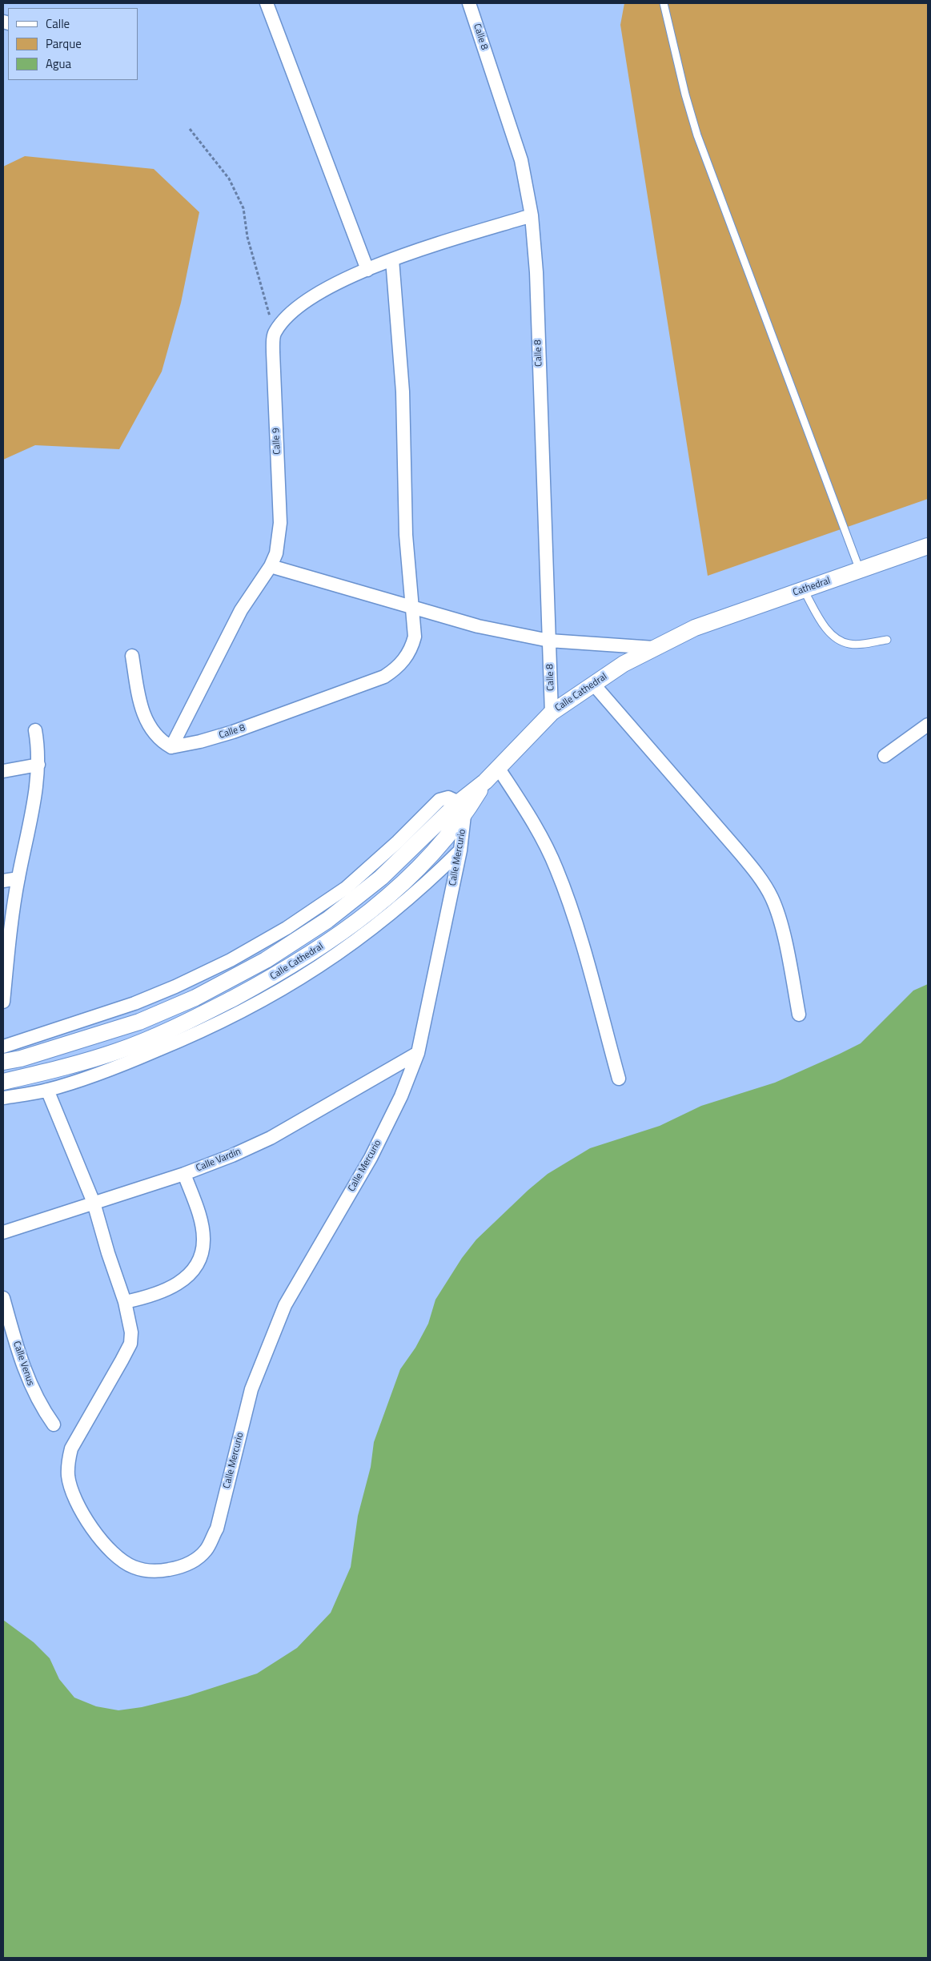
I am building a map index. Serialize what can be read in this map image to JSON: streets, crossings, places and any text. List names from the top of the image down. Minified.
{"streets":{"street":["Calle 8","Calle 9","Cathedral","Calle Cathedral","Calle Mercurio","Calle Vardin","Calle Venus"]},"crossings":[["Calle 8","Calle 9"],["Calle 8","Calle Cathedral"],["Cathedral","Calle Cathedral"],["Calle Cathedral","Calle Mercurio"],["Calle Mercurio","Calle Vardin"]],"legend":["Calle","Parque","Agua"]}
